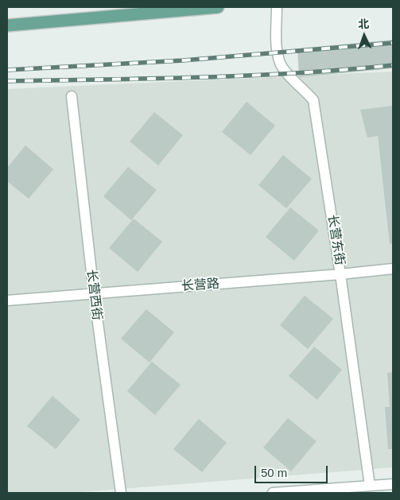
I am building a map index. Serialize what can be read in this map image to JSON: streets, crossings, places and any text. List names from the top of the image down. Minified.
{"streets":{"street":["长营东街","长营路","长营西街"]},"crossings":[["长营东街","长营路"],["长营路","长营西街"]],"scale_bar":"50 m","north":"top"}
